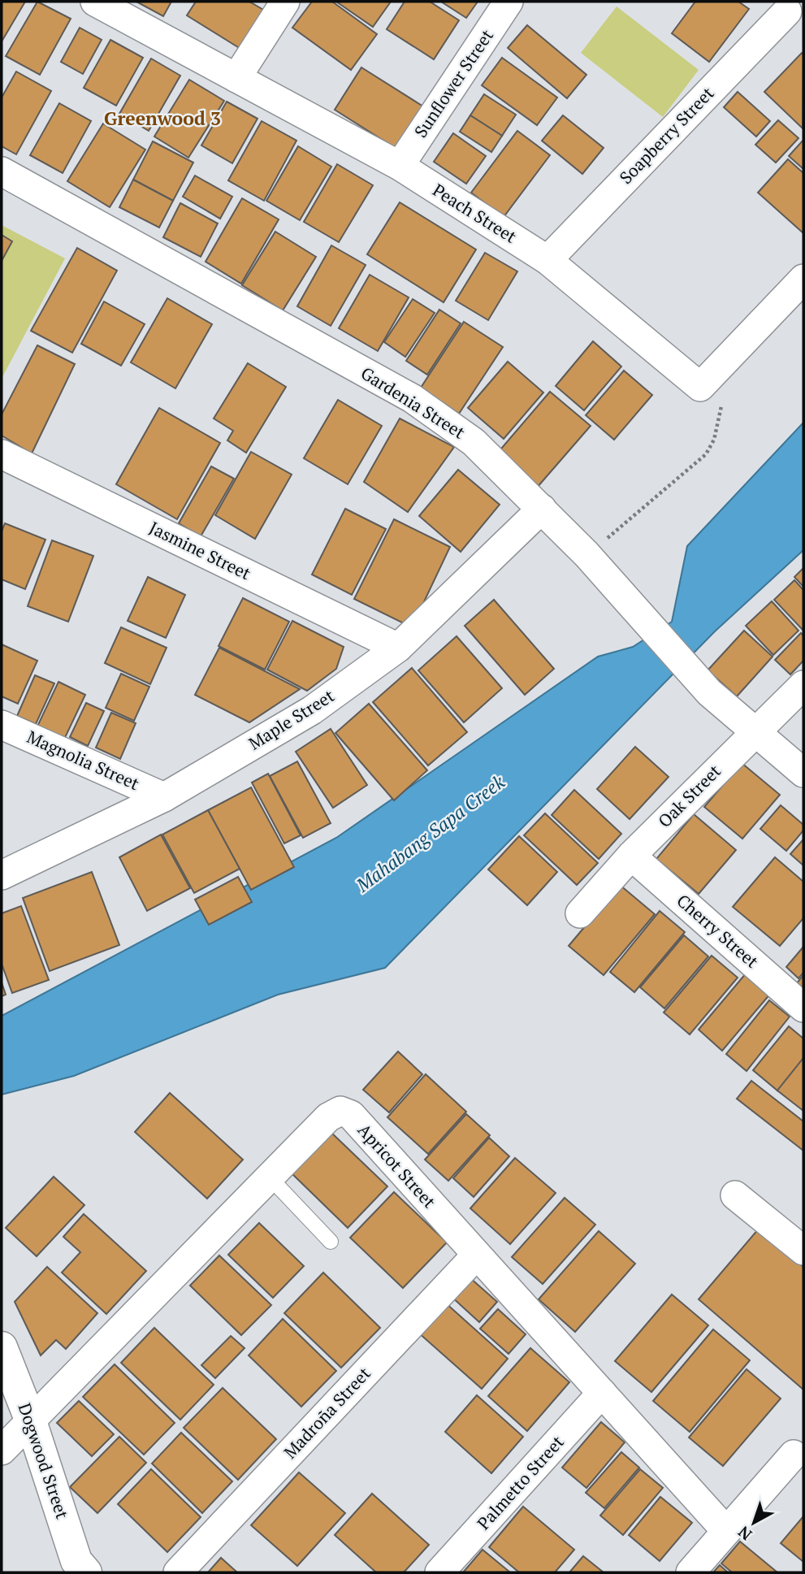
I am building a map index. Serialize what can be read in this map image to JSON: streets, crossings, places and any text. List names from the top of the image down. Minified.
{"streets":{"street":["Sunflower Street","Soapberry Street","Peach Street","Gardenia Street","Jasmine Street","Maple Street","Magnolia Street","Oak Street","Cherry Street","Apricot Street","Madroña Street","Dogwood Street","Palmetto Street"]},"crossings":[["Sunflower Street","Peach Street"],["Soapberry Street","Peach Street"],["Gardenia Street","Maple Street"],["Gardenia Street","Oak Street"],["Jasmine Street","Maple Street"],["Maple Street","Magnolia Street"],["Oak Street","Cherry Street"],["Apricot Street","Madroña Street"],["Apricot Street","Dogwood Street"],["Apricot Street","Palmetto Street"]],"districts":["Greenwood 3"],"water":["Mahabang Sapa Creek"],"north":"bottom left"}
